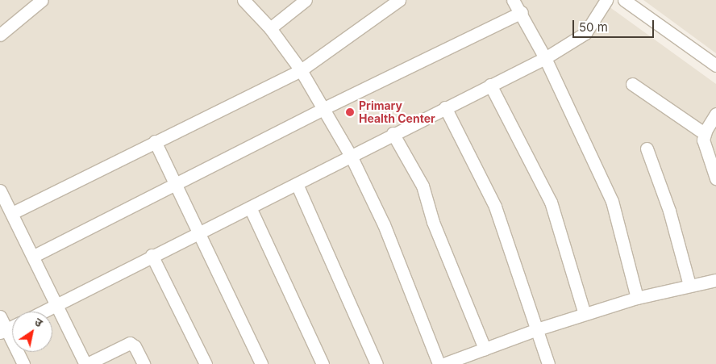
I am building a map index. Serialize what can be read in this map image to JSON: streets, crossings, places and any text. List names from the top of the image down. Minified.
{"places":["Primary Health Center"],"scale_bar":"50 m","north":"top right"}
